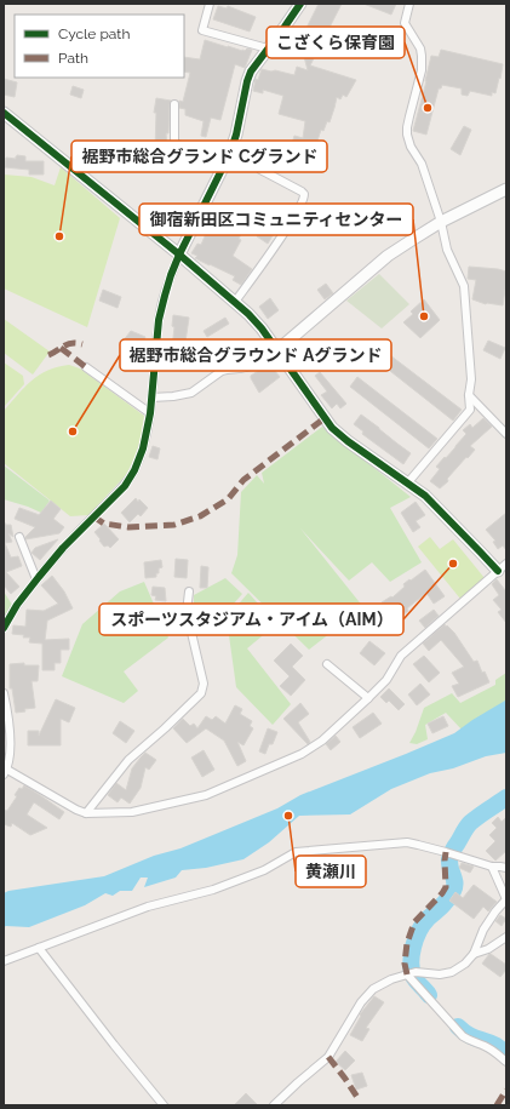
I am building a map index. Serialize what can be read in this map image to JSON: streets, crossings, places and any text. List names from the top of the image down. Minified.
{"places":["こざくら保育園","裾野市総合グランド Cグランド","御宿新田区コミュニティセンター","裾野市総合グラウンド Aグランド","スポーツスタジアム・アイム（AIM）","黄瀬川"],"legend":["Cycle path","Path"]}
